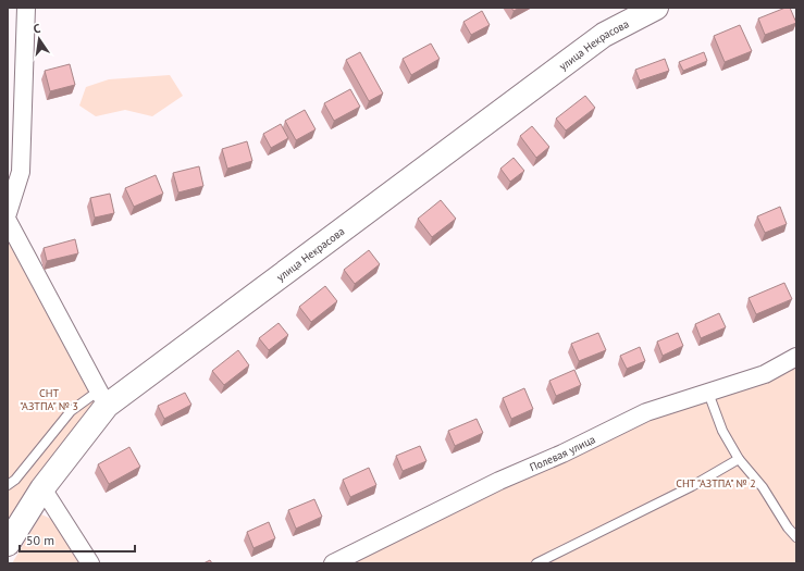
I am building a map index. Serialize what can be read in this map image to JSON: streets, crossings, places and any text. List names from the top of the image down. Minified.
{"streets":{"main road":["улица Некрасова"],"street":["Полевая улица"]},"parks":["СНТ \"АЗТПА\" № 3","СНТ \"АЗТПА\" № 2"],"scale_bar":"50 m","north":"top"}
